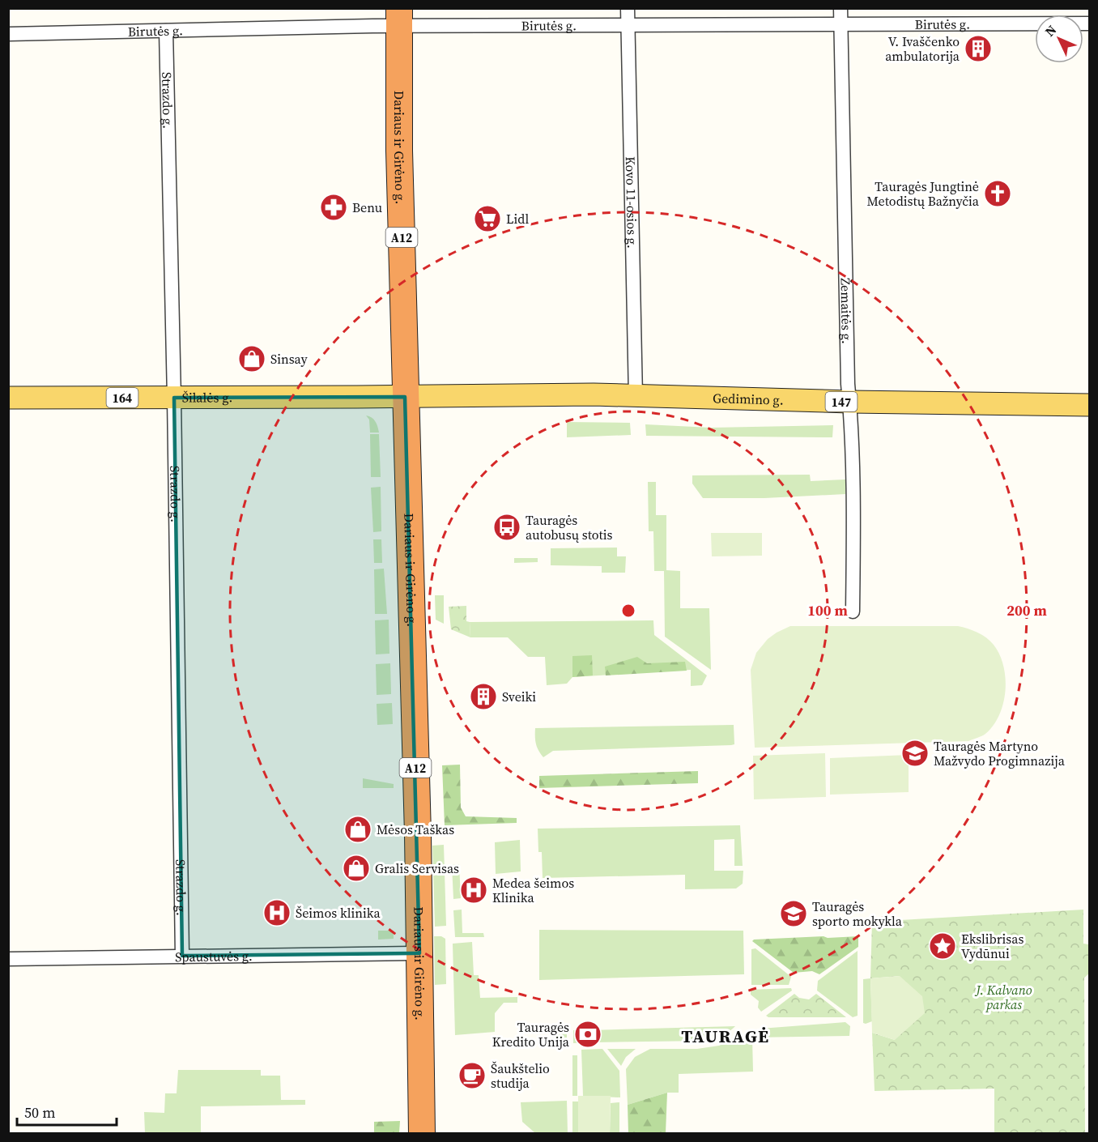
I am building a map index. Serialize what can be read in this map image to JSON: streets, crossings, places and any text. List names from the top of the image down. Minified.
{"streets":{"highway":["Dariaus ir Girėno g.","A12"],"main road":["Šilalės g.","164","Gedimino g.","147"],"street":["Birutės g.","Strazdo g.","Kovo 11-osios g.","Žemaitės g.","Spaustuvės g."]},"crossings":[["Birutės g.","Strazdo g."],["Birutės g.","Dariaus ir Girėno g."],["Birutės g.","Kovo 11-osios g."],["Birutės g.","Žemaitės g."],["Strazdo g.","Šilalės g."],["Strazdo g.","Spaustuvės g."],["Dariaus ir Girėno g.","Šilalės g."],["Dariaus ir Girėno g.","Gedimino g."],["Dariaus ir Girėno g.","Spaustuvės g."],["Kovo 11-osios g.","Gedimino g."],["Žemaitės g.","Gedimino g."],["Šilalės g.","Gedimino g."]],"districts":["TAURAGĖ"],"parks":["J. Kalvano parkas"],"places":{"building":["V. Ivaščenko ambulatorija","Sveiki"],"church":["Tauragės Jungtinė Metodistų Bažnyčia"],"pharmacy":["Benu"],"supermarket":["Lidl"],"shop":["Sinsay","Mėsos Taškas","Gralis Servisas"],"bus stop":["Tauragės autobusų stotis"],"school or university":["Tauragės Martyno Mažvydo Progimnazija","Tauragės sporto mokykla"],"hospital":["Medea šeimos Klinika","Šeimos klinika"],"place":["Ekslibrisas Vydūnui"],"bank":["Tauragės Kredito Unija"],"cafe":["Šaukštelio studija"]},"scale_bar":"50 m","north":"top left","rings":["100 m","200 m"]}
